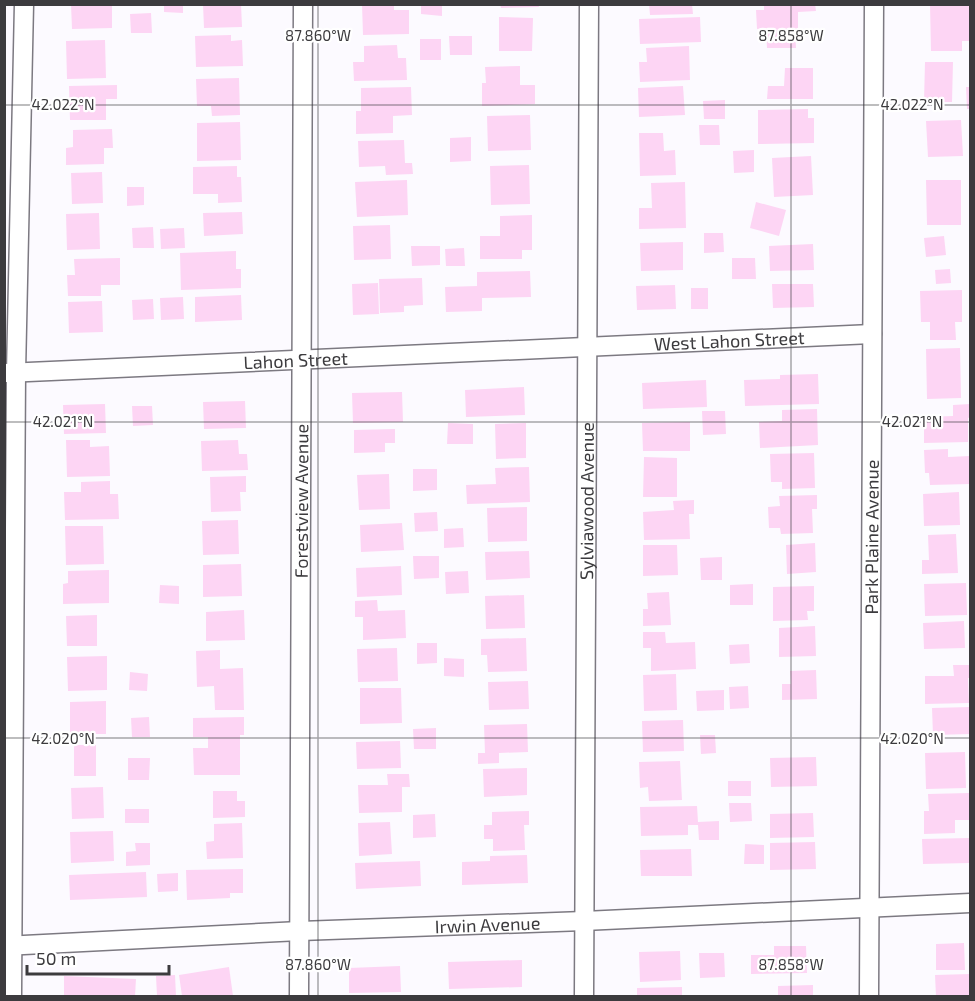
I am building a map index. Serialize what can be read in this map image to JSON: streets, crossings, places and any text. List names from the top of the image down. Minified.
{"streets":{"street":["West Lahon Street","Lahon Street","Sylviawood Avenue","Forestview Avenue","Park Plaine Avenue","Irwin Avenue"]},"crossings":[["West Lahon Street","Lahon Street"],["West Lahon Street","Sylviawood Avenue"],["West Lahon Street","Park Plaine Avenue"],["Lahon Street","Sylviawood Avenue"],["Lahon Street","Forestview Avenue"],["Sylviawood Avenue","Irwin Avenue"],["Forestview Avenue","Irwin Avenue"],["Park Plaine Avenue","Irwin Avenue"]],"scale_bar":"50 m","coordinates":["87.860°W","87.858°W","42.022°N","42.021°N","42.020°N"]}
